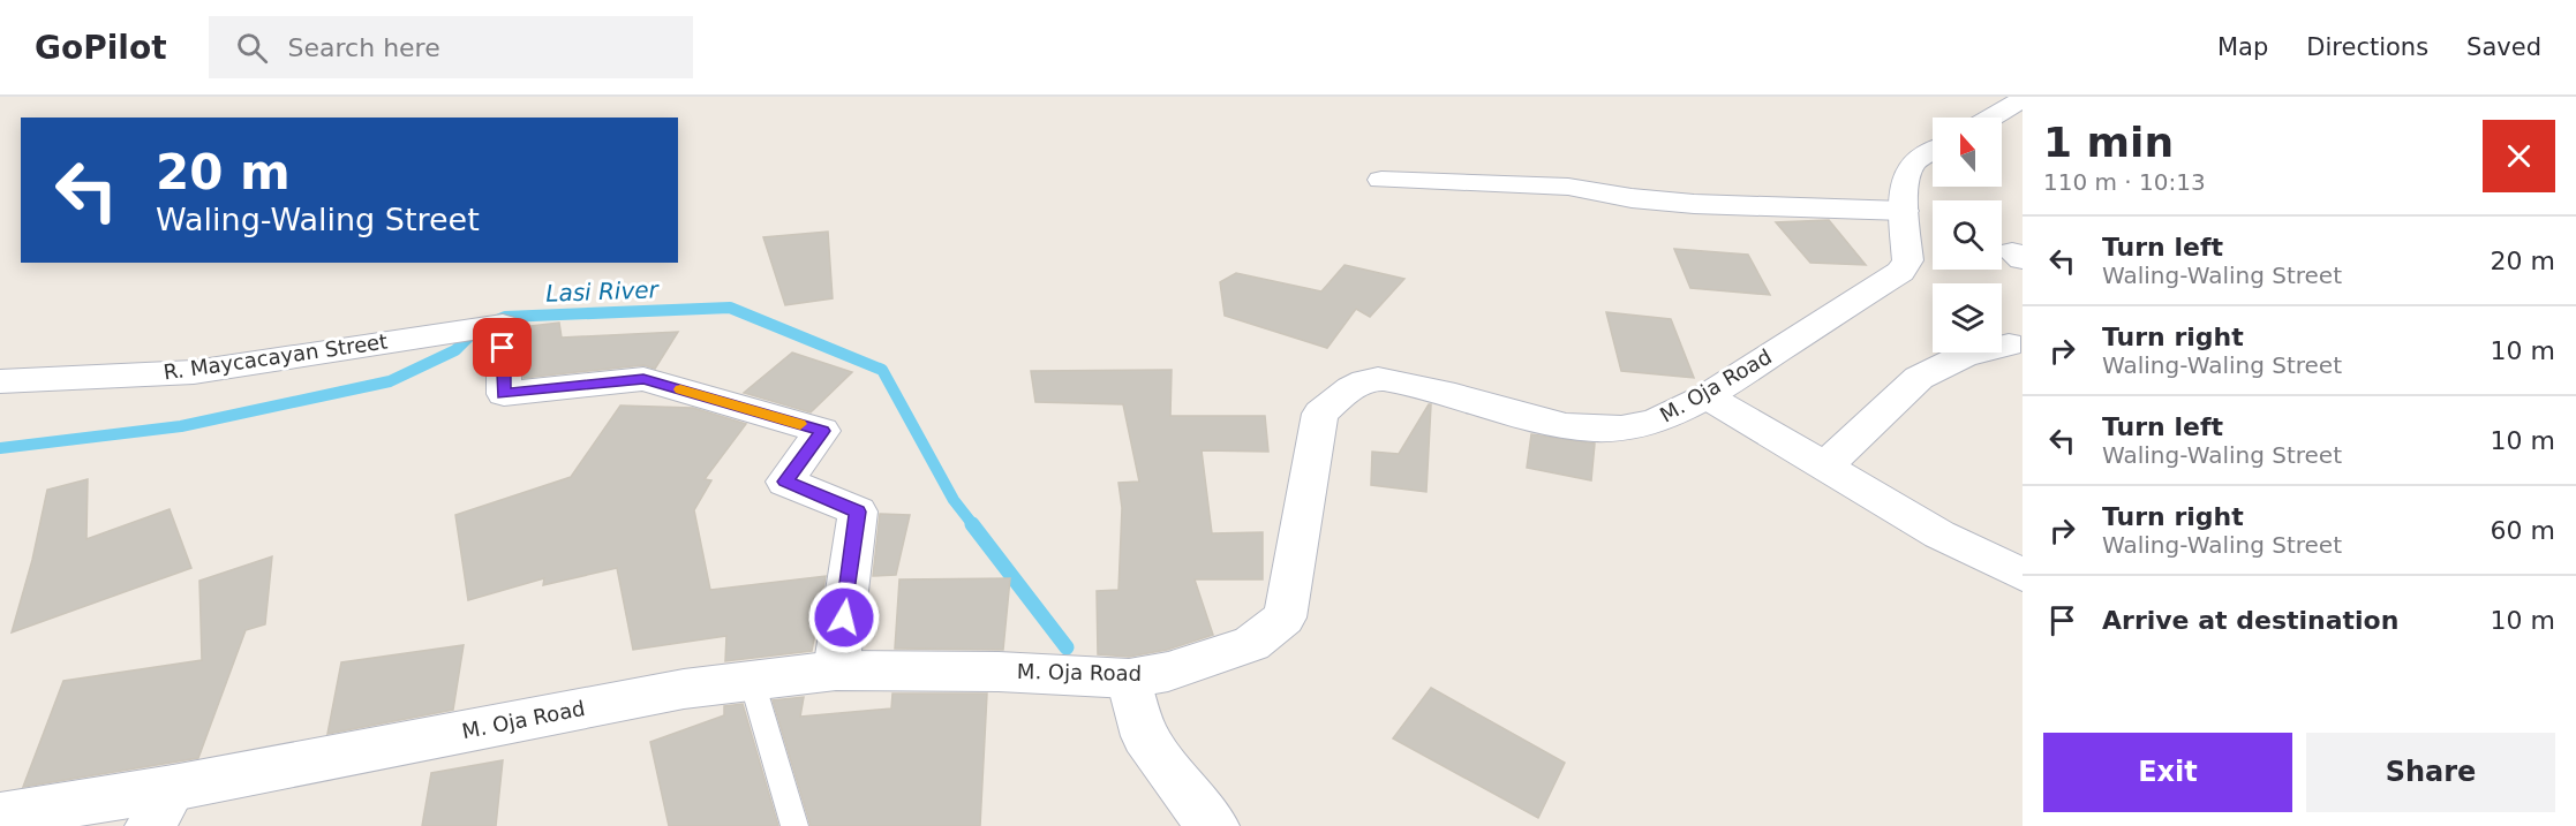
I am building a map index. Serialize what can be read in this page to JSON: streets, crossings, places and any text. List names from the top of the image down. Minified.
{"streets":{"street":["R. Maycacayan Street","M. Oja Road"]},"crossings":[["R. Maycacayan Street","M. Oja Road"]],"water":["Lasi River"],"north":"top","page":{"header":"GoPilot","search":"Search here","nav":["Map","Directions","Saved"],"heading":["1 min","110 m · 10:13"],"turn":["20 m","Waling-Waling Street"],"list":[{"name":"Turn left","note":"Waling-Waling Street","value":"20 m"},{"name":"Turn right","note":"Waling-Waling Street","value":"10 m"},{"name":"Turn left","note":"Waling-Waling Street","value":"10 m"},{"name":"Turn right","note":"Waling-Waling Street","value":"60 m"},{"name":"Arrive at destination","value":"10 m"}],"buttons":["Exit","Share"]}}
